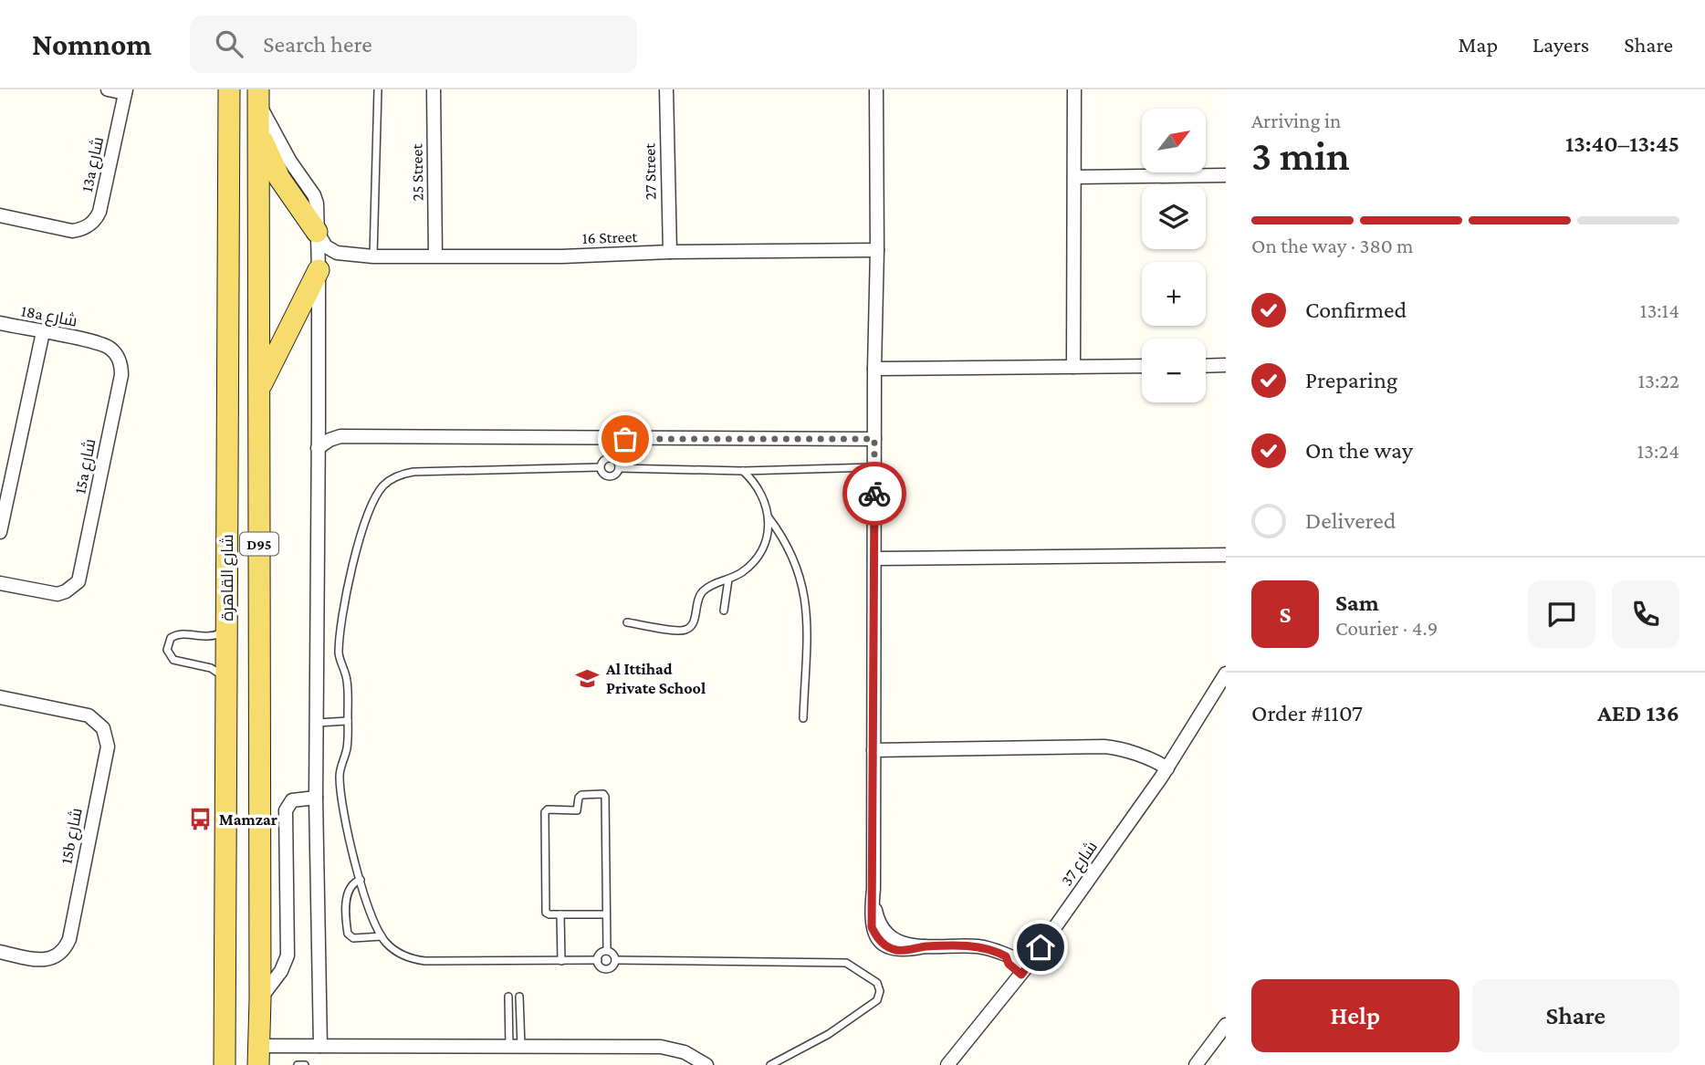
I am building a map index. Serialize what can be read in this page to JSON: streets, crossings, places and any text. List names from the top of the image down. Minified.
{"streets":{"main road":["D95","شارع القاهرة"],"street":["13a شارع","27 Street","25 Street","16 Street","18a شارع","15a شارع","15b شارع","شارع 37"]},"crossings":[["27 Street","16 Street"],["25 Street","16 Street"],["18a شارع","15a شارع"]],"places":{"school or university":["Al Ittihad Private School"],"bus stop":["Mamzar"]},"north":"top right","page":{"header":"Nomnom","search":"Search here","nav":["Map","Layers","Share"],"heading":["3 min","Arriving in","13:40–13:45"],"panel":["Sam","Courier · 4.9","Order #1107","AED 136"],"map_buttons":["+","−"],"bar":"On the way · 380 m","list":[["Confirmed","13:14"],["Preparing","13:22"],["On the way","13:24"],"Delivered"],"round":"S","buttons":["Help","Share"]}}
